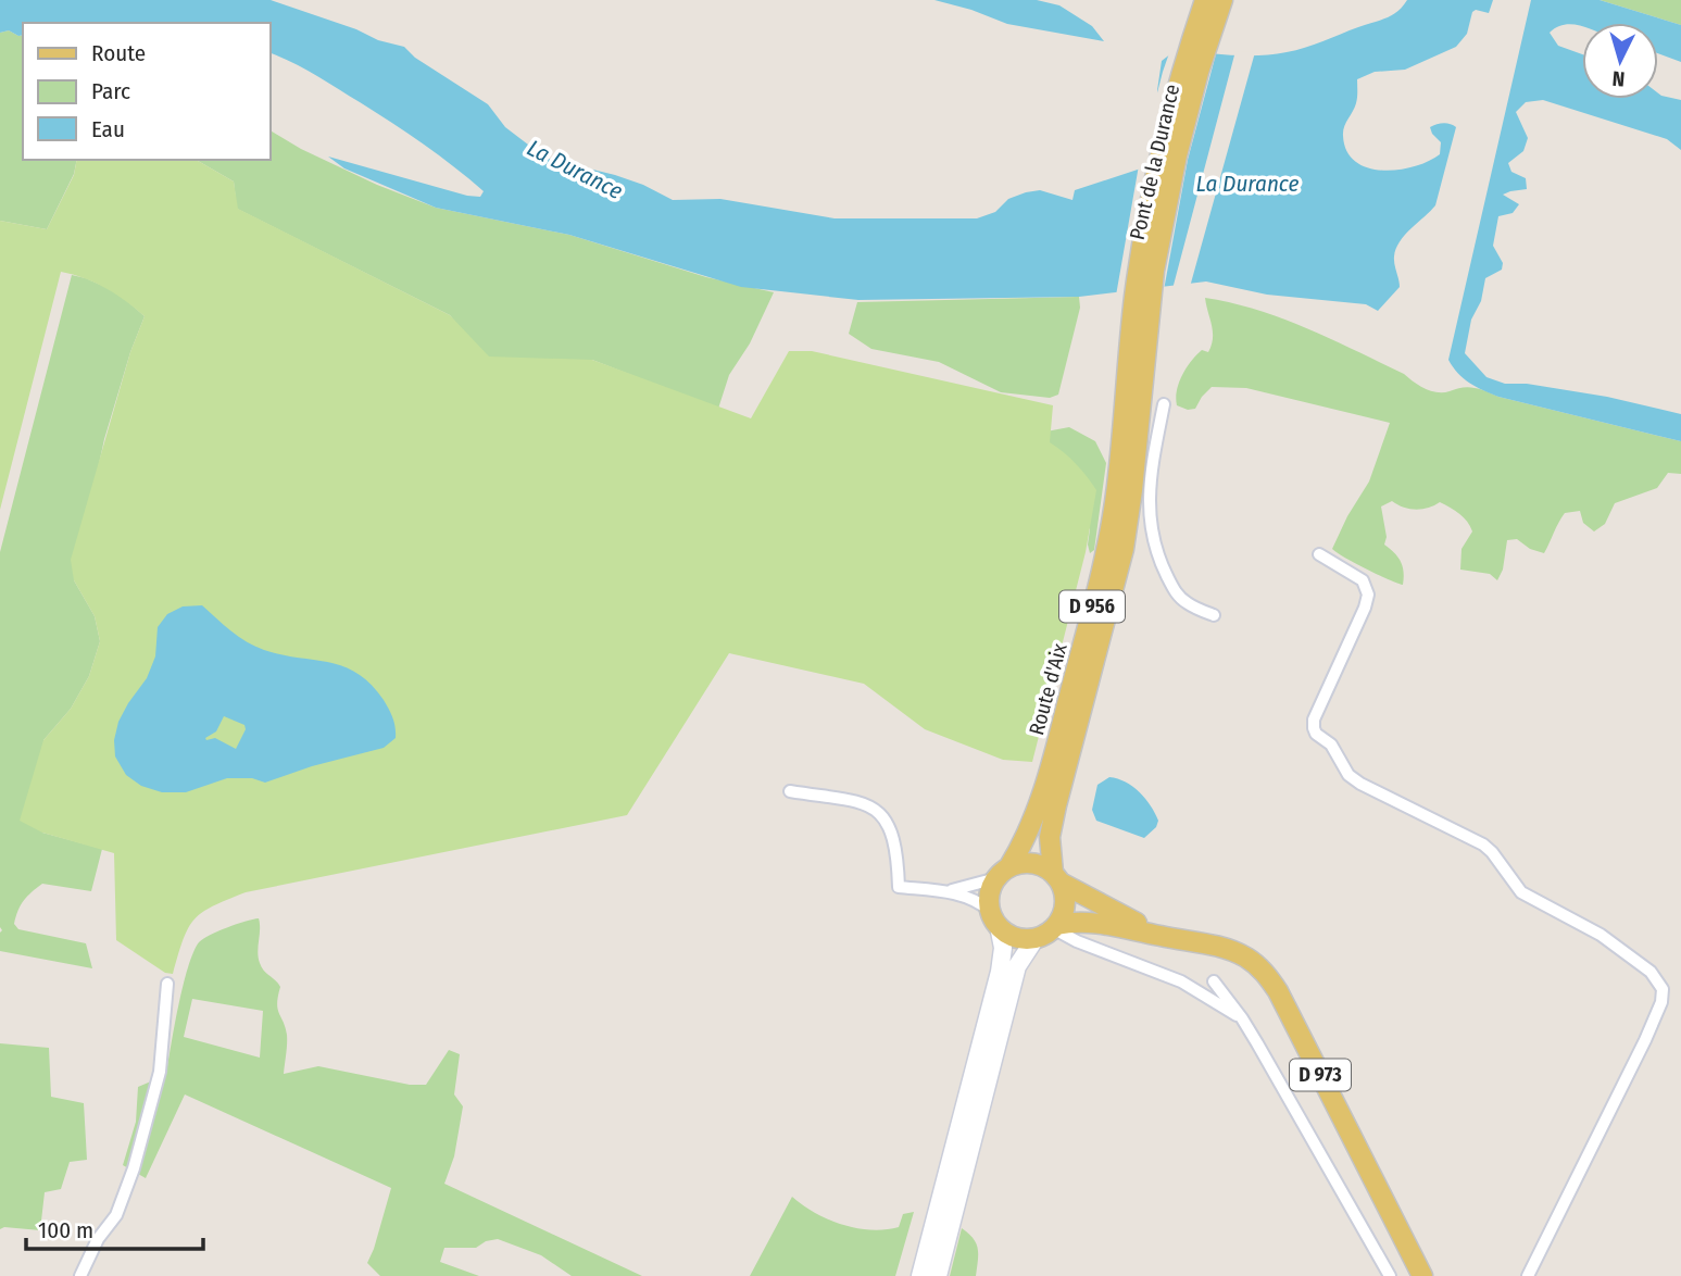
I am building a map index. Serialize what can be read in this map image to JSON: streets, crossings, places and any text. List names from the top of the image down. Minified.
{"streets":{"main road":["Pont de la Durance","D 956","Route d'Aix","D 973"]},"crossings":[["Pont de la Durance","Route d'Aix"],["Route d'Aix","D 973"]],"water":["La Durance"],"legend":["Route","Parc","Eau"],"scale_bar":"100 m","north":"bottom"}
